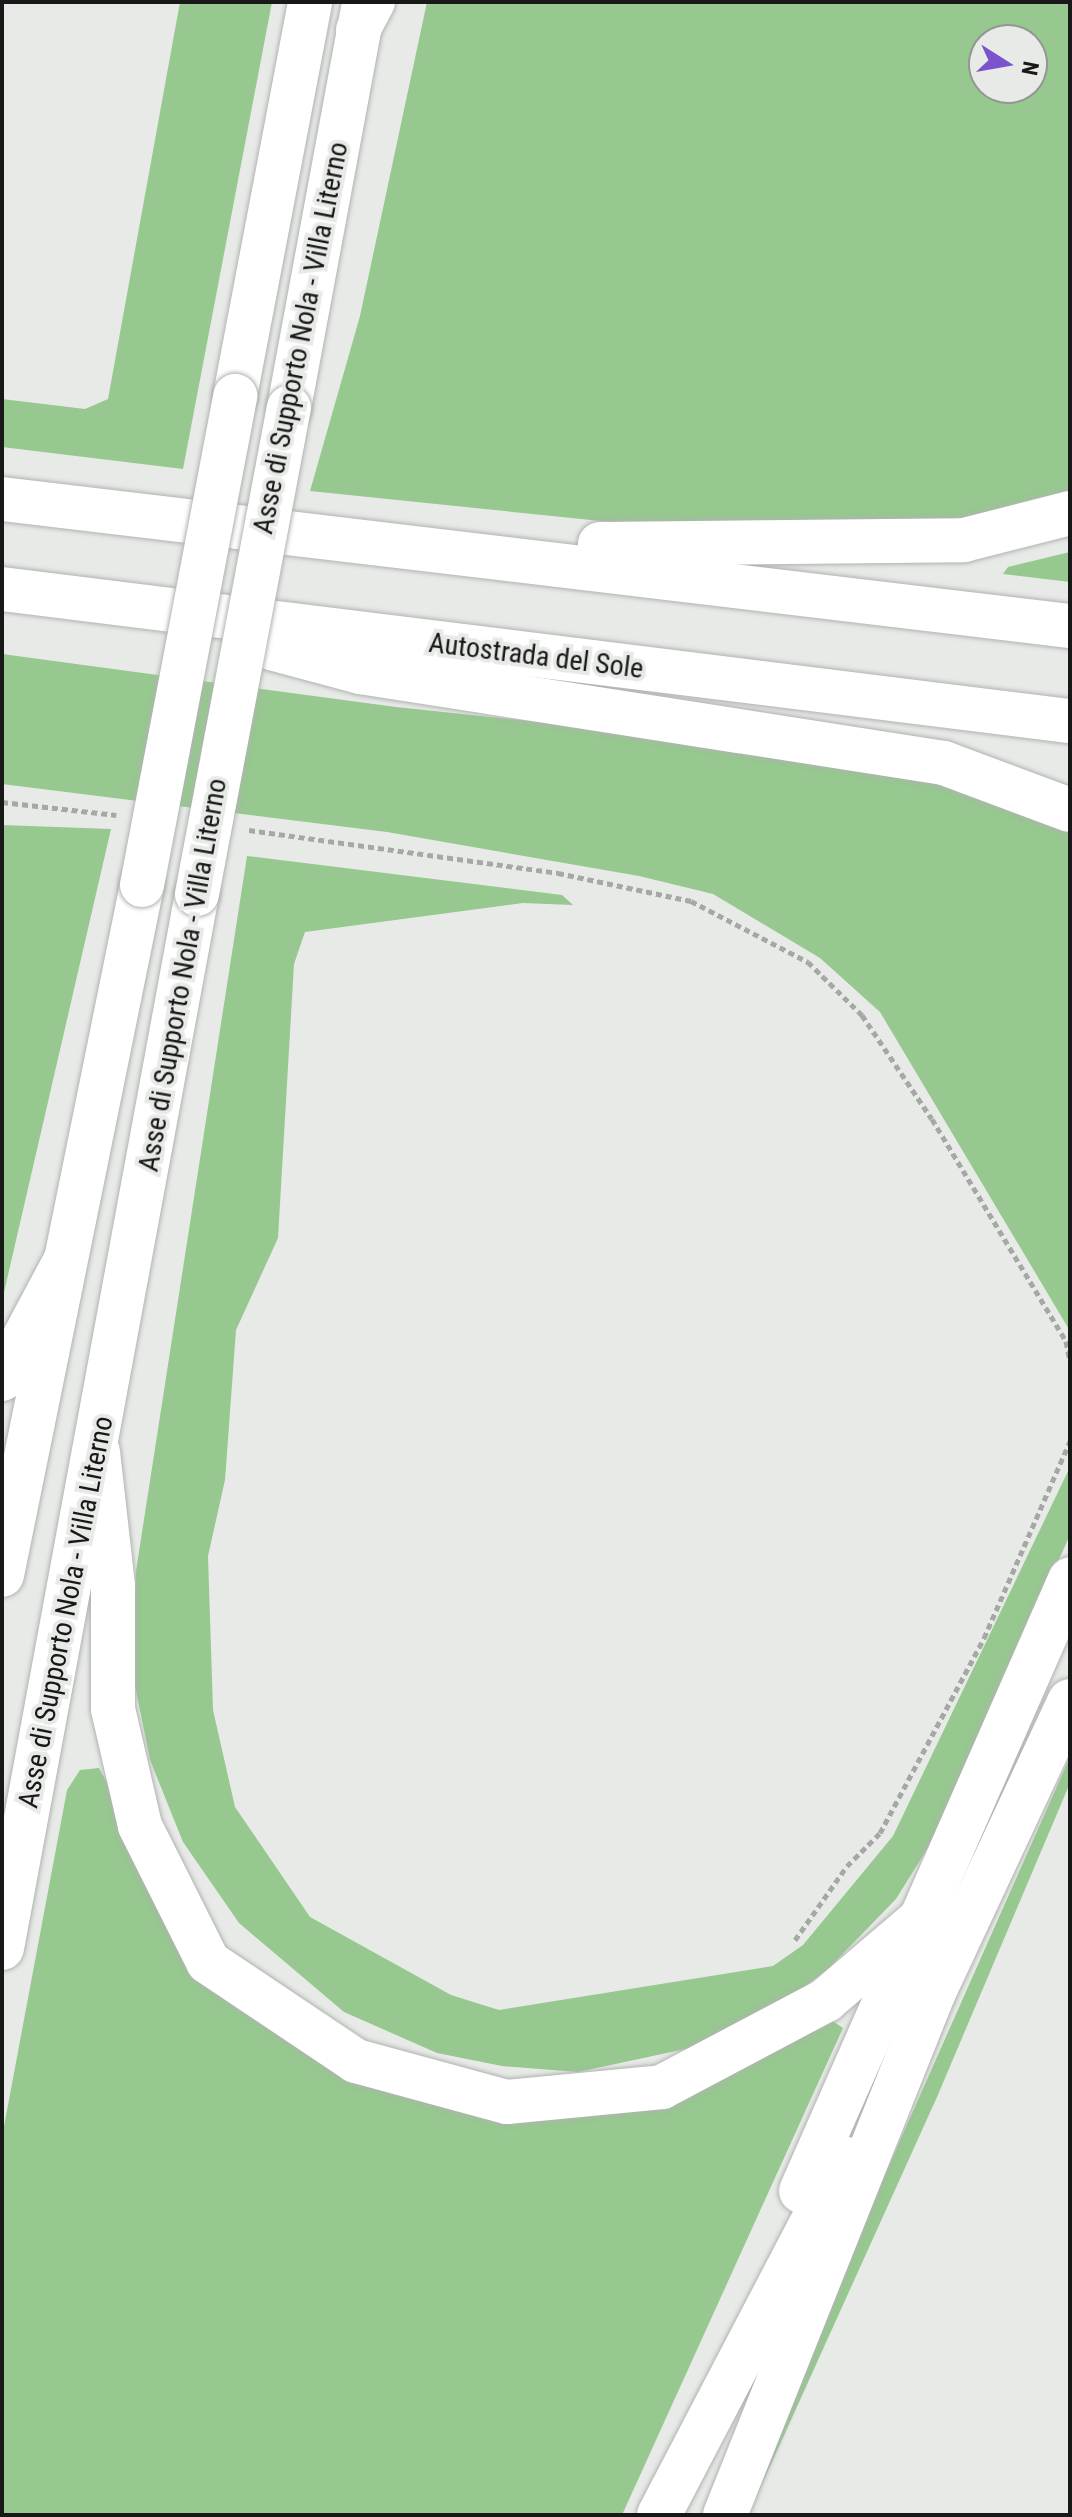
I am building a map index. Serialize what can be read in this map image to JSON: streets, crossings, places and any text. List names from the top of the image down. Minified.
{"streets":{"highway":["Asse di Supporto Nola - Villa Literno","Autostrada del Sole"]},"north":"right"}
